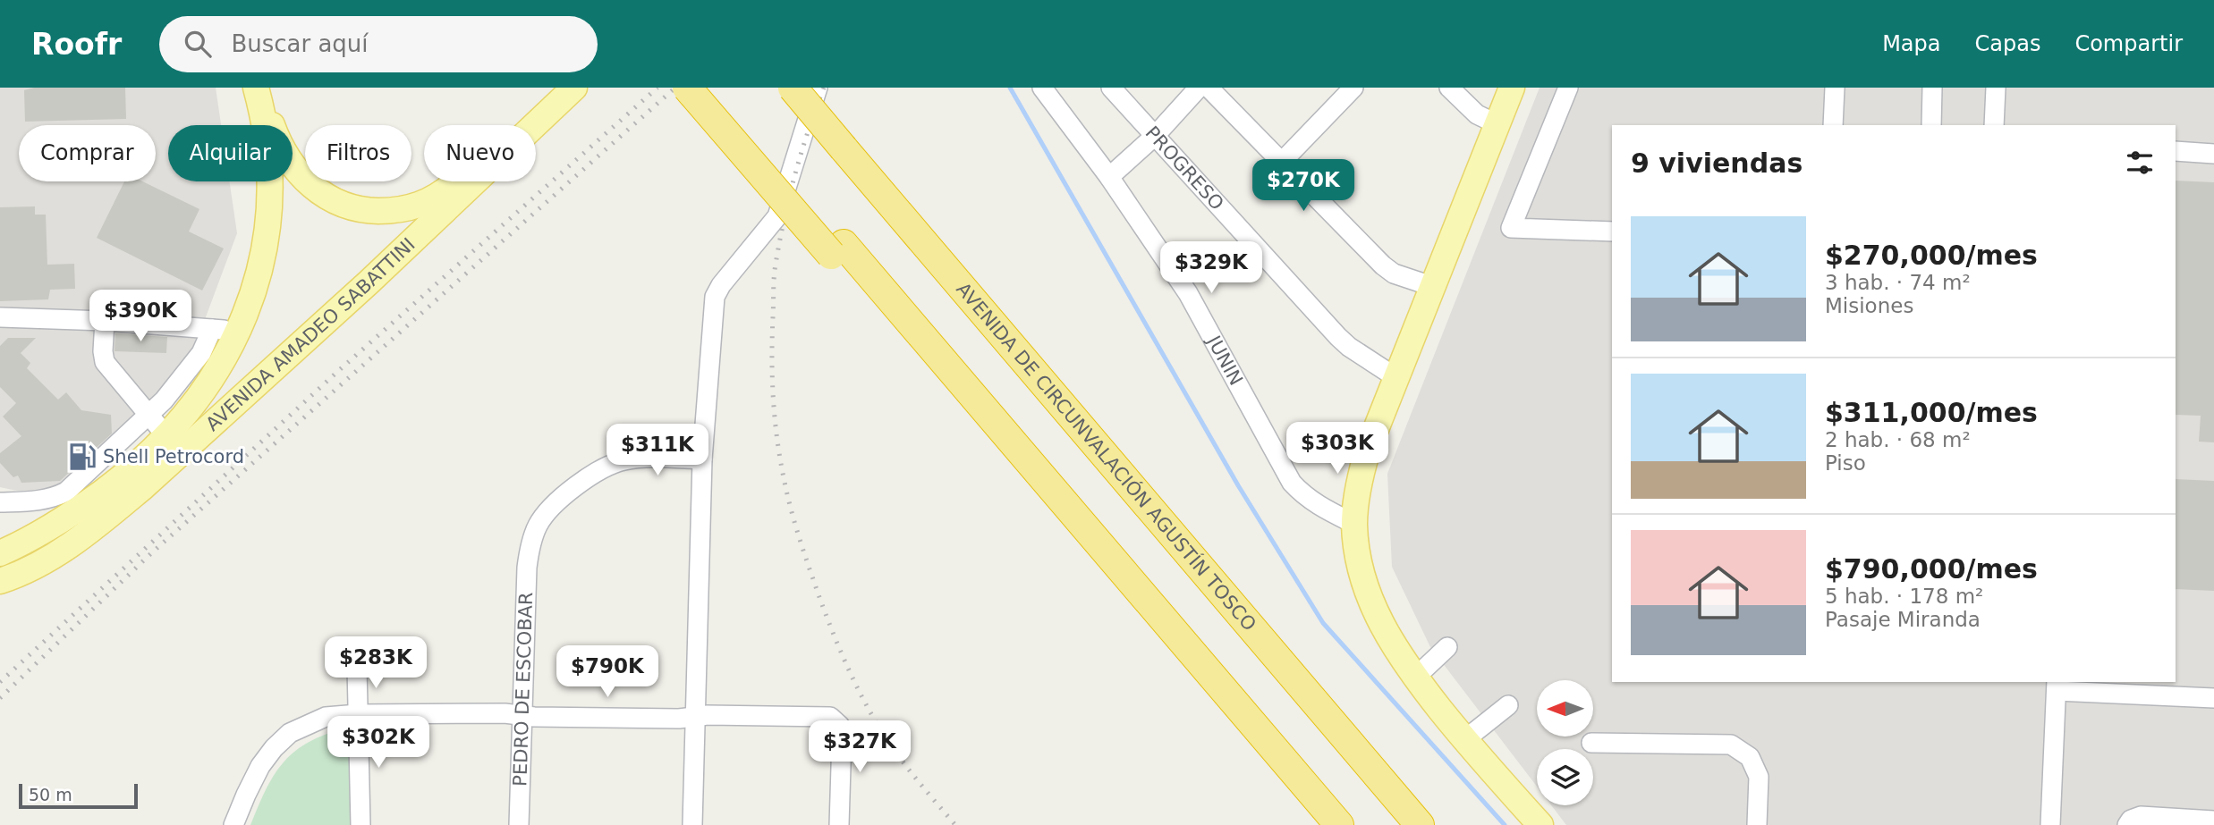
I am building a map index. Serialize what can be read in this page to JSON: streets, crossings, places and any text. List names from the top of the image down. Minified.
{"streets":{"highway":["AVENIDA DE CIRCUNVALACIÓN AGUSTÍN TOSCO"],"main road":["AVENIDA AMADEO SABATTINI"],"street":["PROGRESO","JUNIN","PEDRO DE ESCOBAR"]},"places":{"fuel station":["Shell Petrocord"]},"scale_bar":"50 m","north":"left","page":{"header":"Roofr","search":"Buscar aquí","nav":["Mapa","Capas","Compartir"],"chip":["Comprar","Alquilar","Filtros","Nuevo"],"heading":"9 viviendas","price":["$270K","$329K","$390K","$303K","$311K","$283K","$790K","$302K","$327K"],"list":[{"name":"$270,000/mes","note":"3 hab. · 74 m² · Misiones"},{"name":"$311,000/mes","note":"2 hab. · 68 m² · Piso"},{"name":"$790,000/mes","note":"5 hab. · 178 m² · Pasaje Miranda"}],"scale":"50 m"}}
